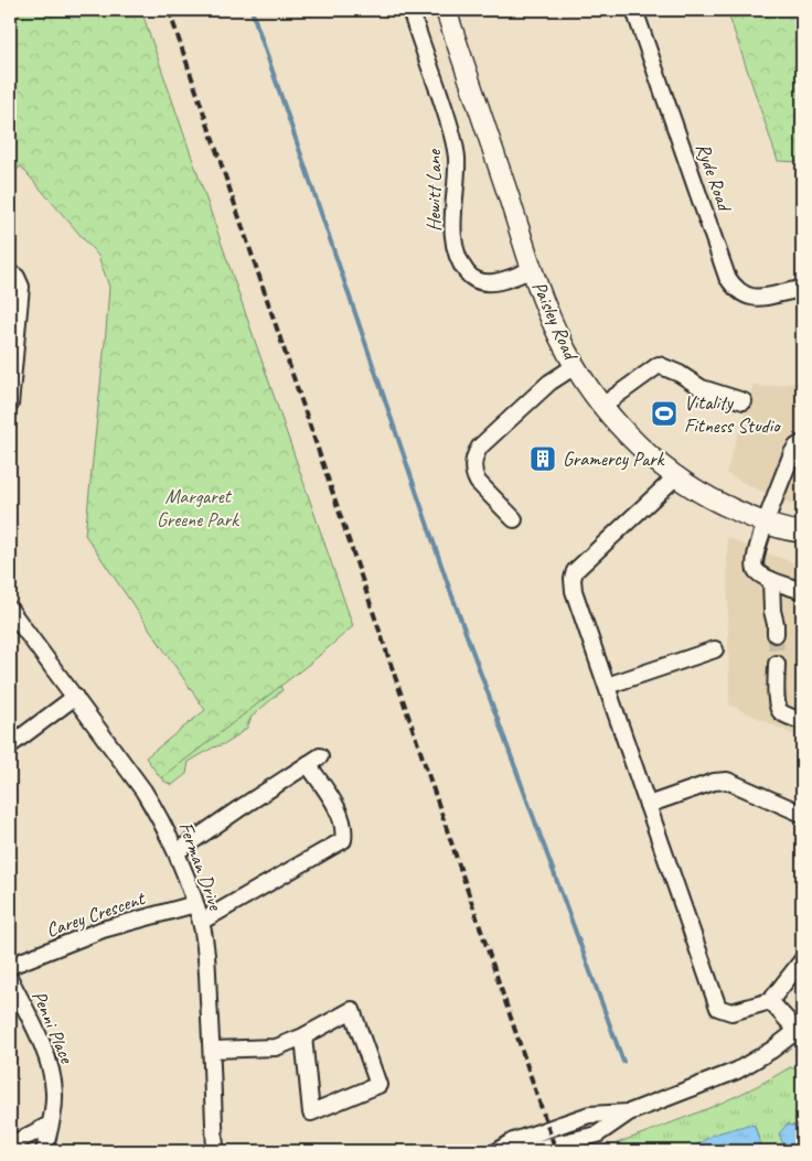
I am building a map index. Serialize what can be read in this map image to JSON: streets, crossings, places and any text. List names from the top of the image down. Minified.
{"streets":{"main road":["Paisley Road"],"street":["Ryde Road","Hewitt Lane","Ferman Drive","Carey Crescent","Penni Place"]},"crossings":[["Hewitt Lane","Paisley Road"],["Ferman Drive","Carey Crescent"]],"parks":["Margaret Greene Park"],"places":{"sports":["Vitality Fitness Studio"],"building":["Gramercy Park"]}}
